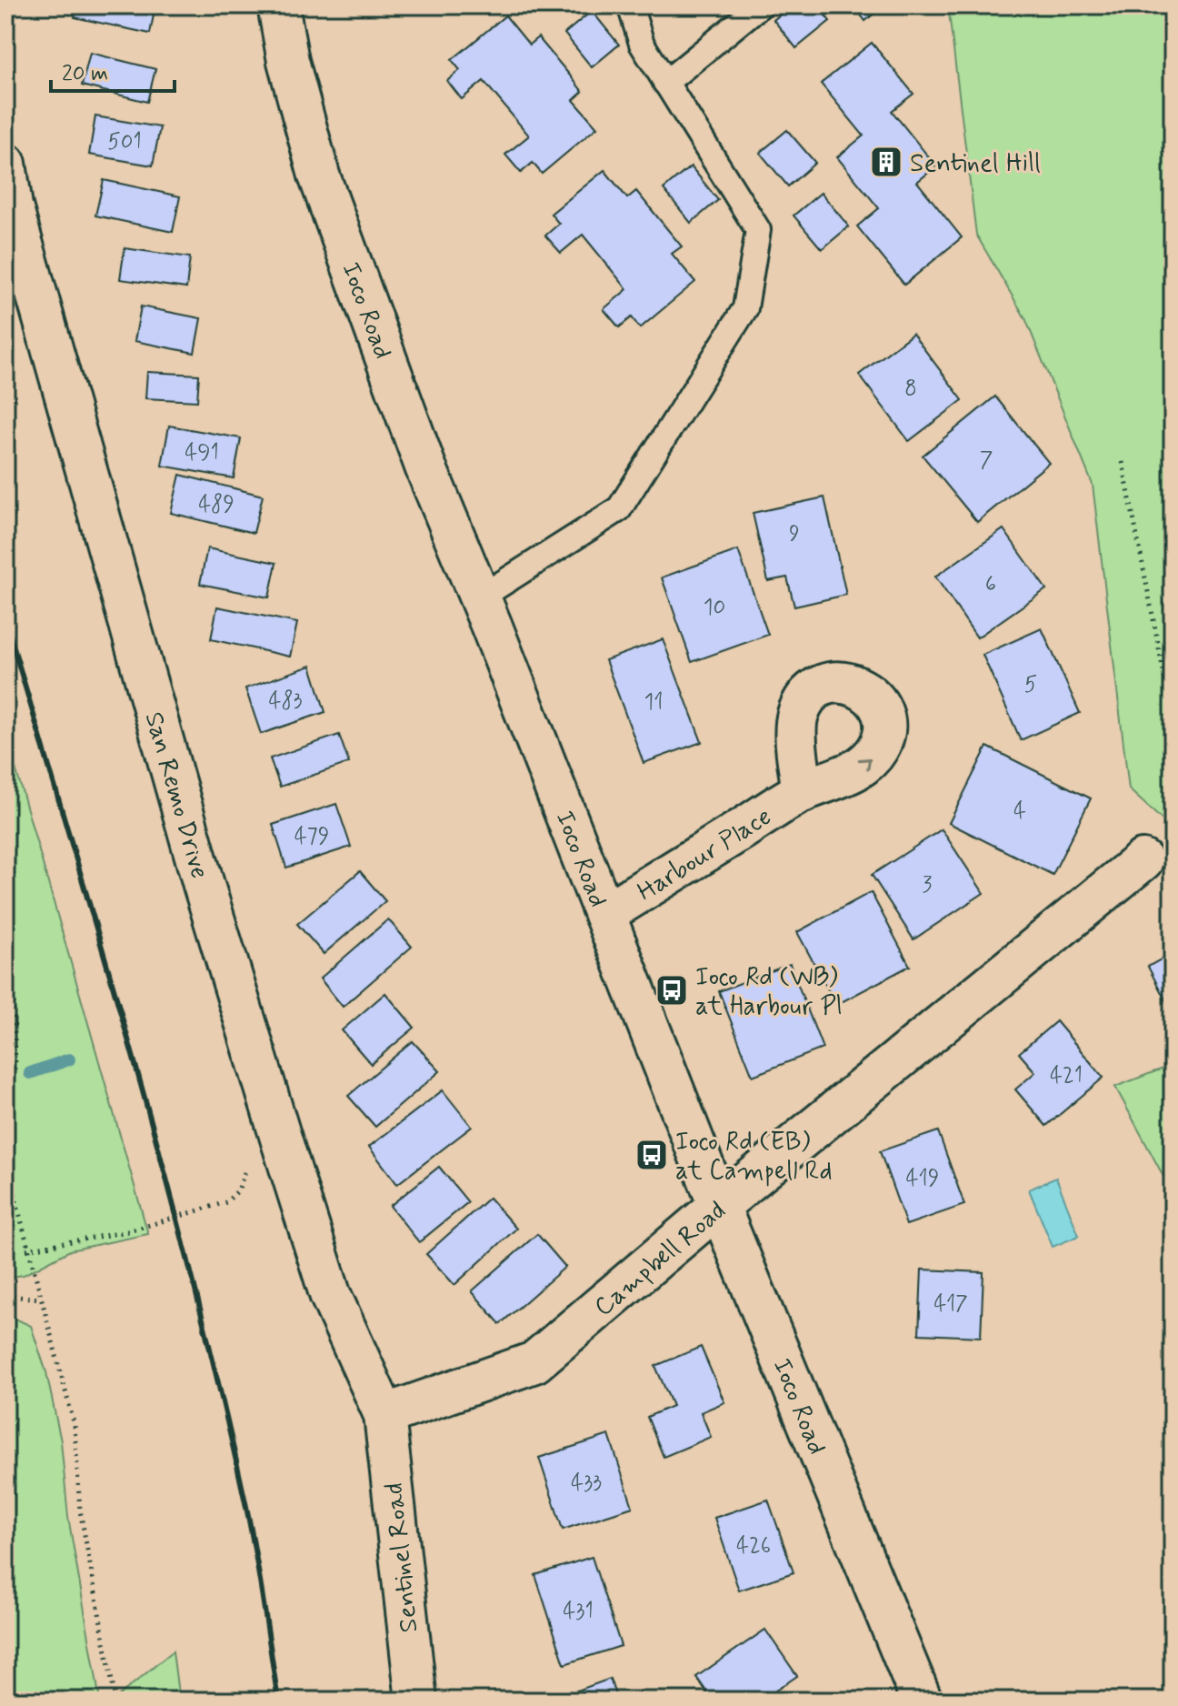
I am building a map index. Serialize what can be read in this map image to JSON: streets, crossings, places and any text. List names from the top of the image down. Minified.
{"streets":{"street":["Ioco Road","San Remo Drive","Harbour Place","Campbell Road","Sentinel Road"]},"crossings":[["Ioco Road","Harbour Place"],["Ioco Road","Campbell Road"],["San Remo Drive","Campbell Road"],["San Remo Drive","Sentinel Road"],["Campbell Road","Sentinel Road"]],"places":{"building":["Sentinel Hill"],"bus stop":["Ioco Rd (WB) at Harbour Pl","Ioco Rd (EB) at Campell Rd"]},"house_numbers":["501","8","491","7","489","9","6","10","5","483","11","4","479","3","421","419","417","433","426","431"],"scale_bar":"20 m"}
